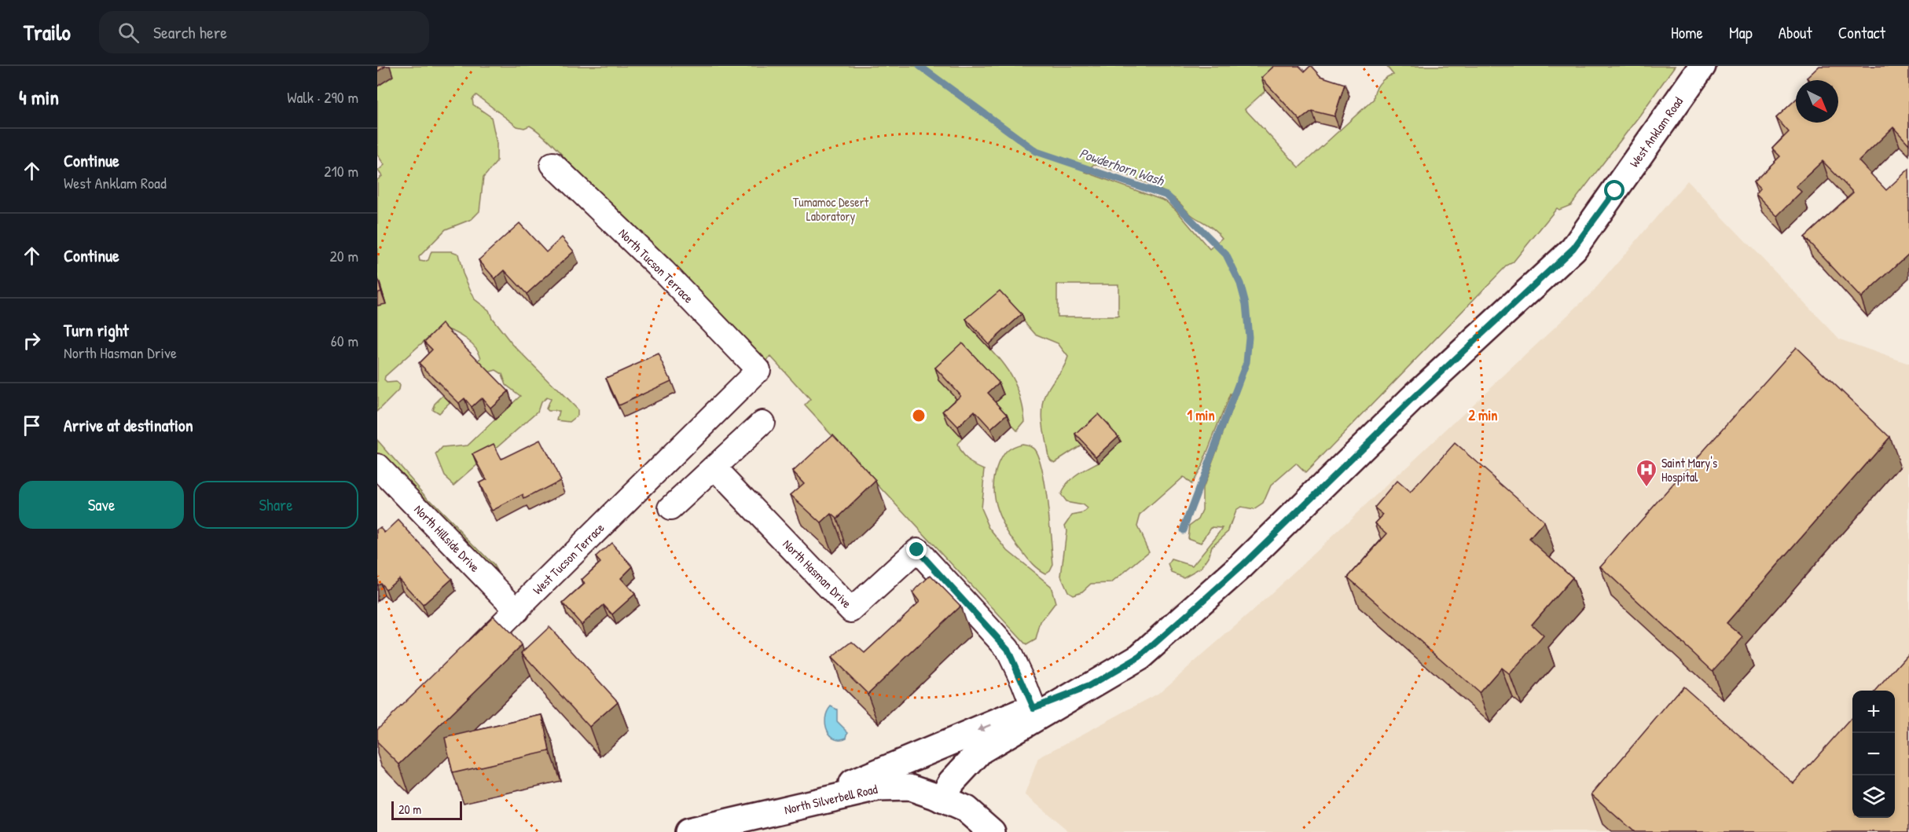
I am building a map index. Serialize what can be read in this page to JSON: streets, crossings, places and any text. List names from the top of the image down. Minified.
{"streets":{"street":["West Anklam Road","North Tucson Terrace","North Hillside Drive","West Tucson Terrace","North Hasman Drive","North Silverbell Road"]},"crossings":[["West Anklam Road","North Hasman Drive"],["West Anklam Road","North Silverbell Road"],["North Tucson Terrace","West Tucson Terrace"],["North Hillside Drive","West Tucson Terrace"]],"water":["Powderhorn Wash"],"parks":["Tumamoc Desert Laboratory"],"places":{"hospital":["Saint Mary's Hospital"]},"scale_bar":"20 m","north":"bottom right","page":{"header":"Trailo","search":"Search here","nav":["Home","Map","About","Contact"],"heading":["4 min","Walk · 290 m"],"list":[["Continue","West Anklam Road","210 m"],["Continue","20 m"],["Turn right","North Hasman Drive","60 m"],"Arrive at destination"],"buttons":["Save","Share"],"map_buttons":["+","−"],"scale":"20 m"},"rings":["1 min","2 min"]}
